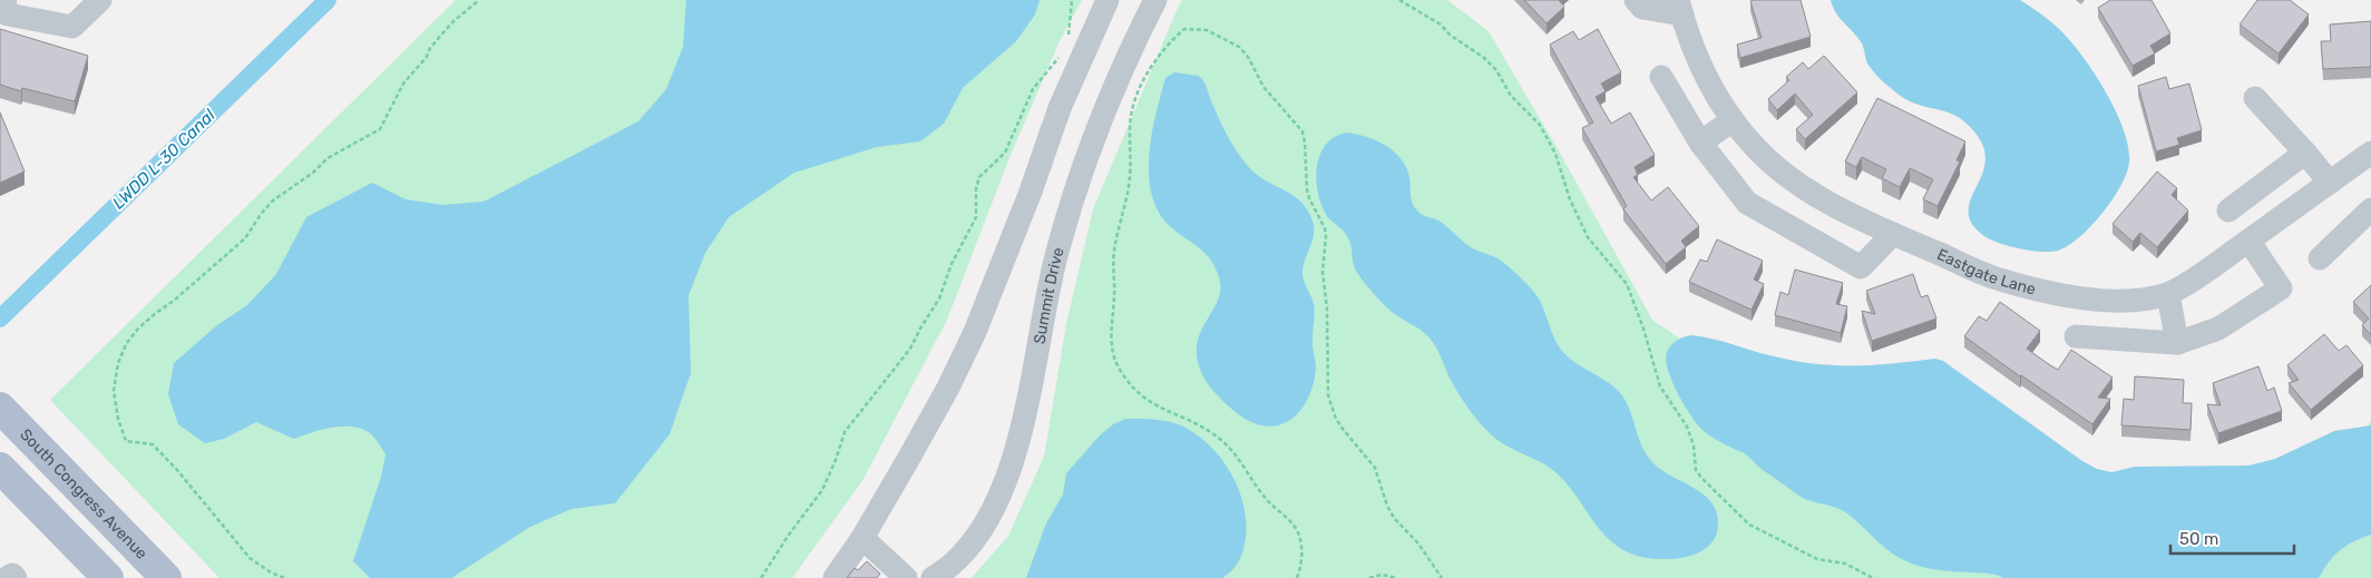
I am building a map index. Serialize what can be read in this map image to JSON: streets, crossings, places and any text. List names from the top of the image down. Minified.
{"streets":{"main road":["South Congress Avenue"],"street":["Eastgate Lane","Summit Drive"]},"water":["LWDD L-30 Canal"],"scale_bar":"50 m"}
